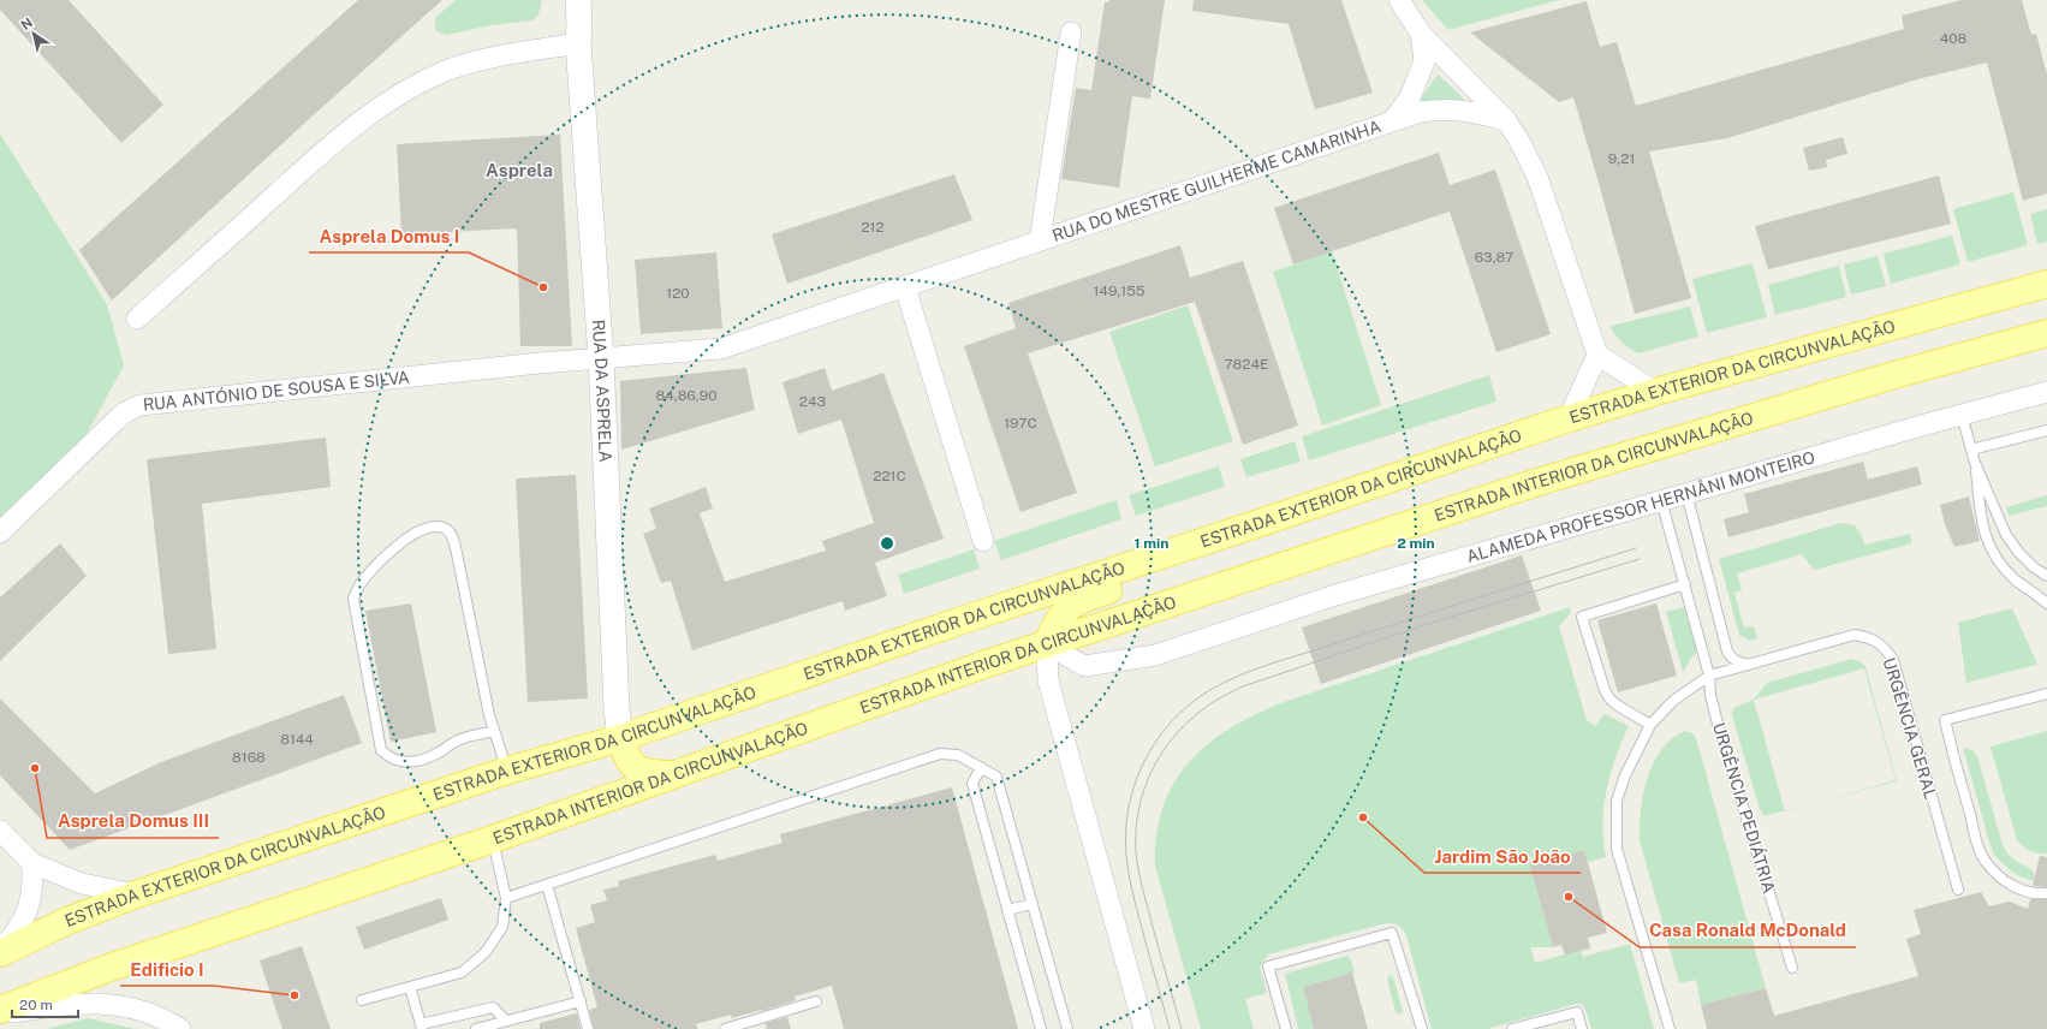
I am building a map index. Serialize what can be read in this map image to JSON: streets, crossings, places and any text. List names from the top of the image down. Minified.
{"streets":{"main road":["ESTRADA EXTERIOR DA CIRCUNVALAÇÃO","ESTRADA INTERIOR DA CIRCUNVALAÇÃO"],"street":["RUA DO MESTRE GUILHERME CAMARINHA","RUA DA ASPRELA","RUA ANTÓNIO DE SOUSA E SILVA","ALAMEDA PROFESSOR HERNÂNI MONTEIRO"],"lane":["URGÊNCIA GERAL","URGÊNCIA PEDIÁTRIA"]},"crossings":[["RUA DO MESTRE GUILHERME CAMARINHA","RUA DA ASPRELA"],["RUA DO MESTRE GUILHERME CAMARINHA","RUA ANTÓNIO DE SOUSA E SILVA"],["ESTRADA EXTERIOR DA CIRCUNVALAÇÃO","RUA DA ASPRELA"],["RUA DA ASPRELA","RUA ANTÓNIO DE SOUSA E SILVA"],["ESTRADA INTERIOR DA CIRCUNVALAÇÃO","ALAMEDA PROFESSOR HERNÂNI MONTEIRO"],["ALAMEDA PROFESSOR HERNÂNI MONTEIRO","URGÊNCIA PEDIÁTRIA"],["URGÊNCIA GERAL","URGÊNCIA PEDIÁTRIA"]],"districts":["Asprela"],"places":["Asprela Domus I","Asprela Domus III","Jardim São João","Casa Ronald McDonald","Edificio I"],"house_numbers":["408","9,21","212","63,87","149,155","120","7824E","84,86,90","243","197C","221C","8144","8168"],"scale_bar":"20 m","north":"top left","rings":["1 min","2 min"]}
